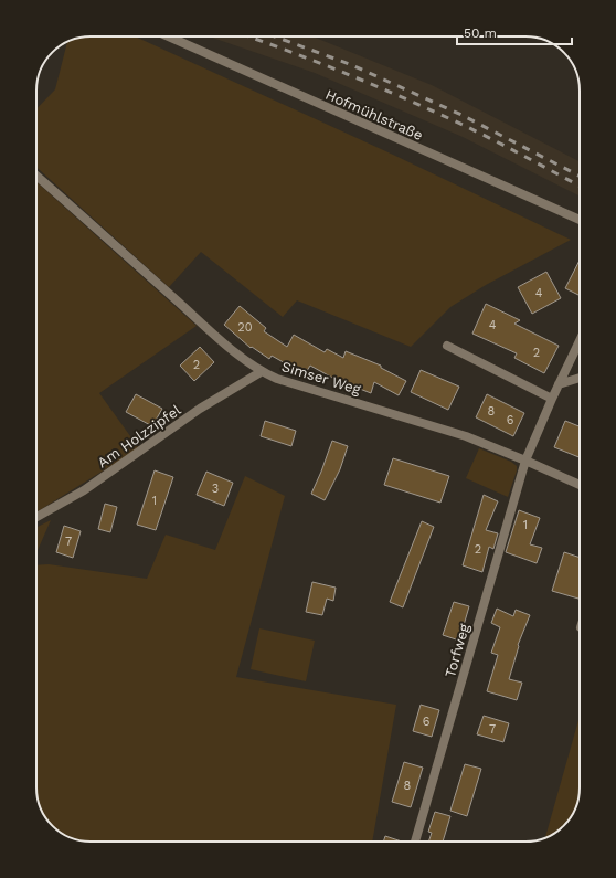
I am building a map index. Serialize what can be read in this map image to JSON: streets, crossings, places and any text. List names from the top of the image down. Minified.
{"streets":{"street":["Hofmühlstraße","Simser Weg","Am Holzzipfel","Torfweg"]},"crossings":[["Simser Weg","Am Holzzipfel"],["Simser Weg","Torfweg"]],"house_numbers":["4","4","20","2","2","8","6","3","1","1","7","2","6","7","8"],"scale_bar":"50 m"}
